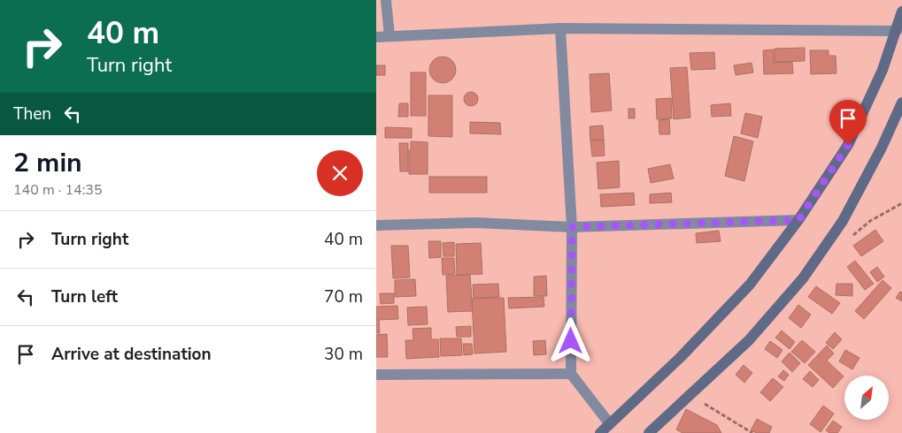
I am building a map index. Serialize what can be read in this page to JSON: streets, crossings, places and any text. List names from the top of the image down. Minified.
{"north":"top right","page":{"turn":["40 m","Turn right"],"then":"Then","heading":["2 min","140 m · 14:35"],"list":[{"name":"Turn right","value":"40 m"},{"name":"Turn left","value":"70 m"},{"name":"Arrive at destination","value":"30 m"}]}}
